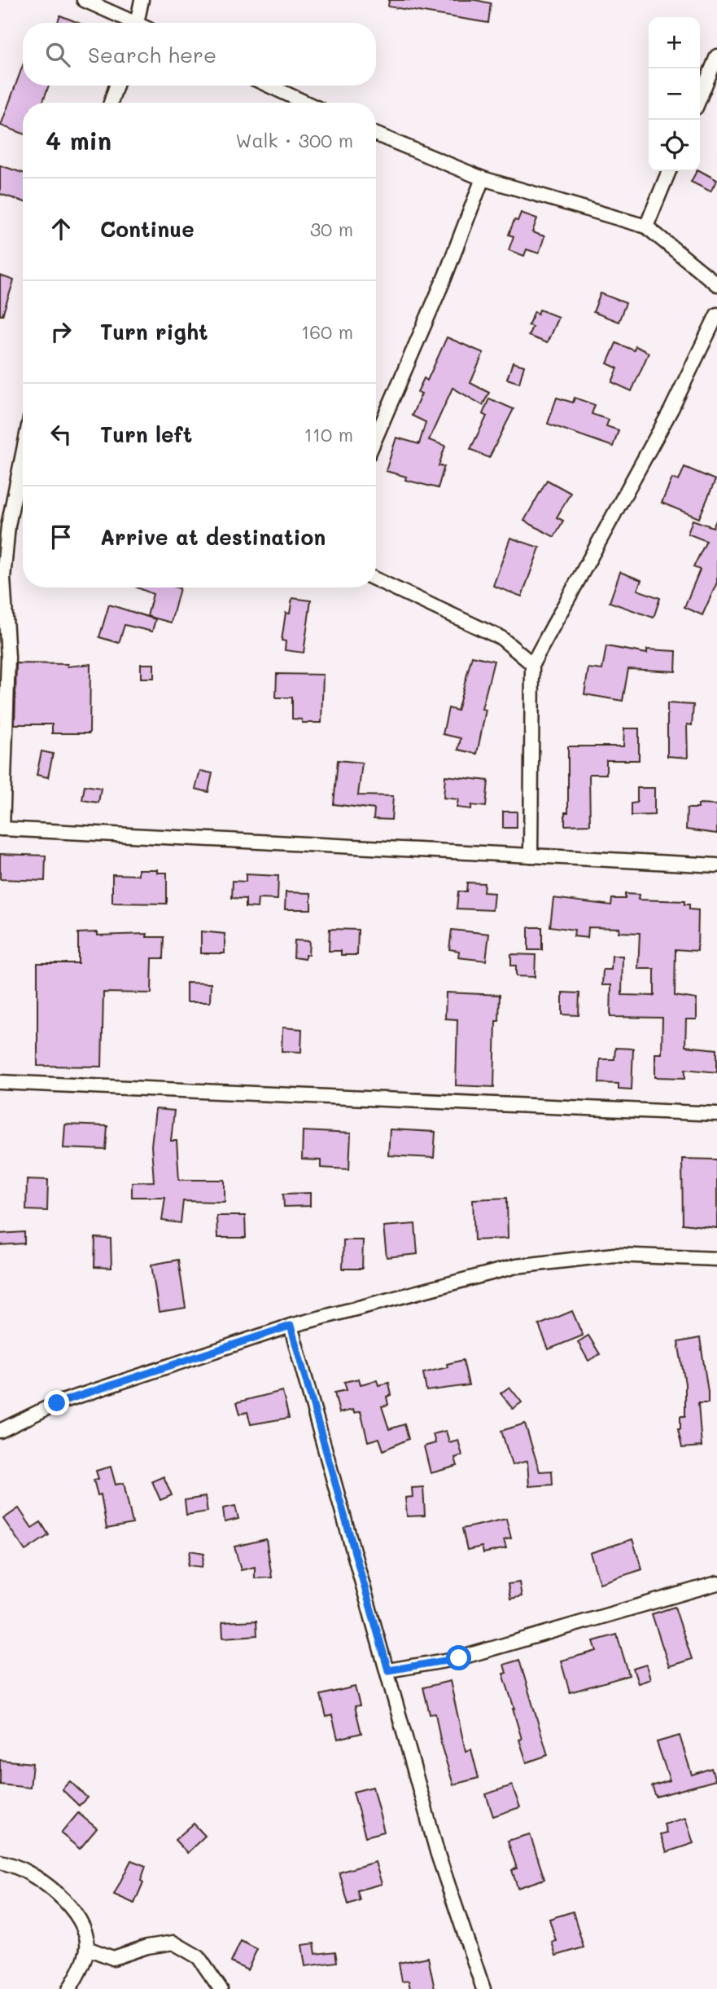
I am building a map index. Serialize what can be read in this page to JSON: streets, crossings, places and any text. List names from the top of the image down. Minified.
{"page":{"map_buttons":["+","−"],"search":"Search here","heading":["4 min","Walk · 300 m"],"list":[["Continue","30 m"],["Turn right","160 m"],["Turn left","110 m"],"Arrive at destination"]}}
